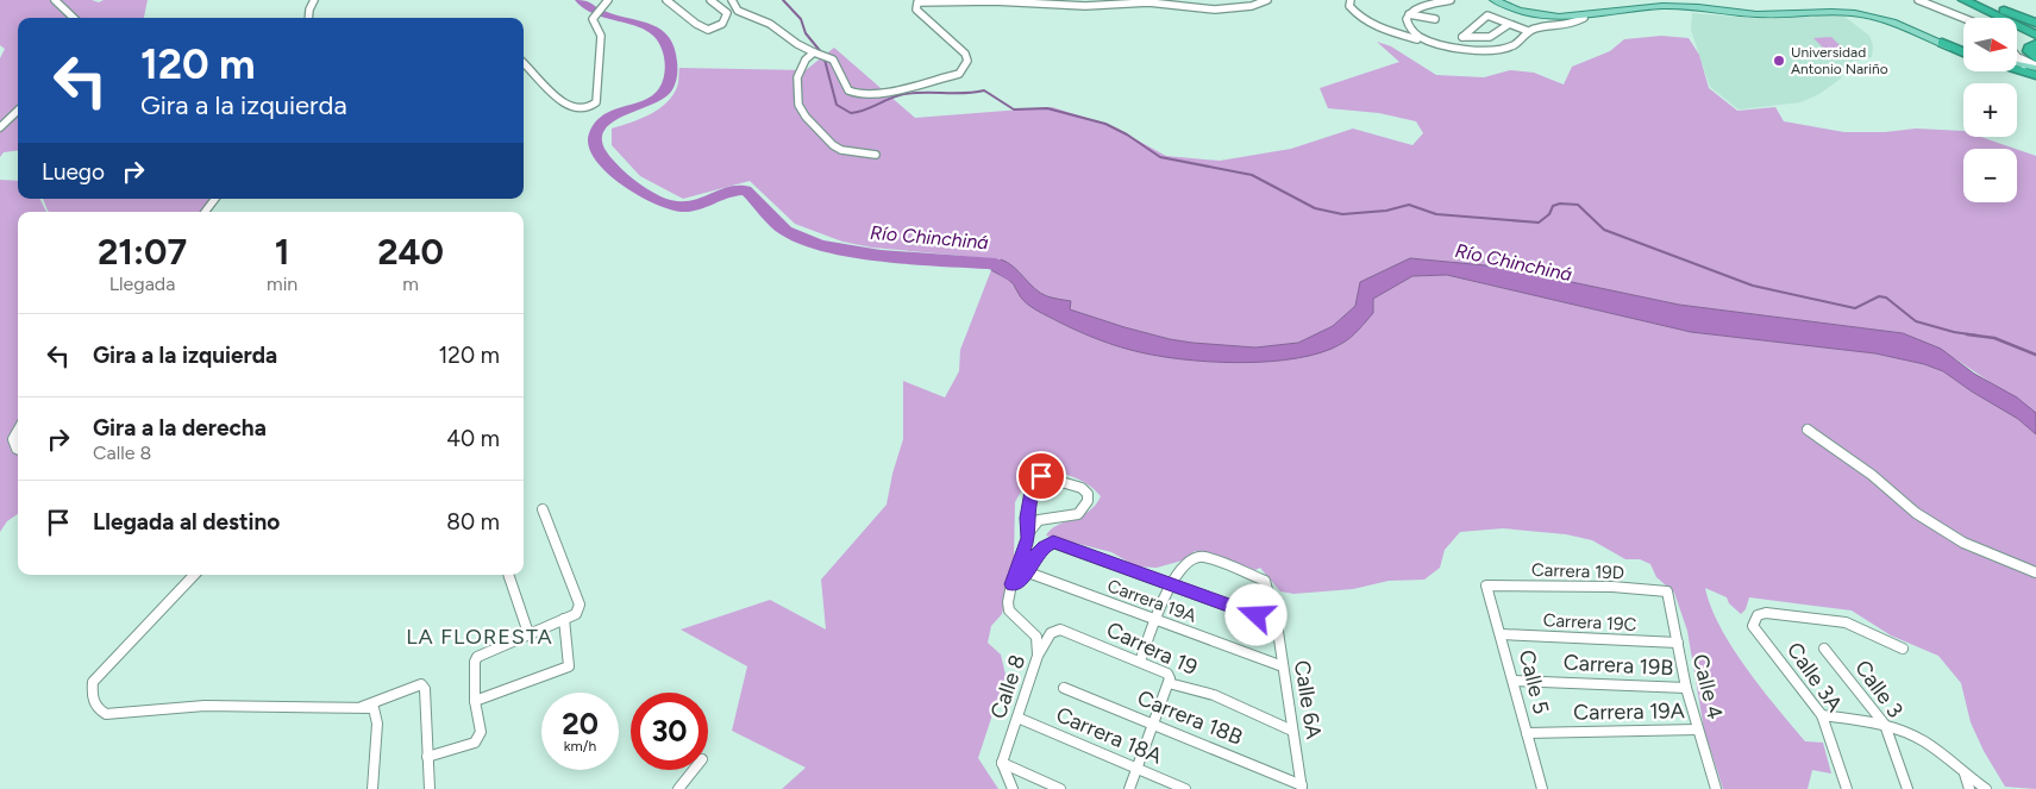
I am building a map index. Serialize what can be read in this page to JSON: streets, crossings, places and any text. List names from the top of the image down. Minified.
{"streets":{"street":["Carrera 19D","Carrera 19A","Carrera 19C","Carrera 19","Carrera 19B","Calle 3A","Calle 5","Calle 8","Calle 4","Calle 3","Calle 6A","Carrera 18B","Carrera 18A"]},"crossings":[["Carrera 19D","Calle 5"],["Carrera 19D","Calle 4"],["Carrera 19A","Calle 5"],["Carrera 19A","Calle 4"],["Carrera 19A","Calle 6A"],["Carrera 19C","Calle 5"],["Carrera 19C","Calle 4"],["Carrera 19","Calle 8"],["Carrera 19","Calle 6A"],["Carrera 19B","Calle 5"],["Carrera 19B","Calle 4"],["Calle 8","Carrera 18A"],["Calle 6A","Carrera 18B"]],"districts":["LA FLORESTA"],"water":["Río Chinchiná"],"places":["Universidad Antonio Nariño"],"north":"right","page":{"map_buttons":["+","−"],"turn":["120 m","Gira a la izquierda"],"then":"Luego","eta":["21:07","Llegada","1","min","240","m"],"list":[{"name":"Gira a la izquierda","value":"120 m"},{"name":"Gira a la derecha","note":"Calle 8","value":"40 m"},{"name":"Llegada al destino","value":"80 m"}],"speed":"20 km/h","limit":"30"}}
